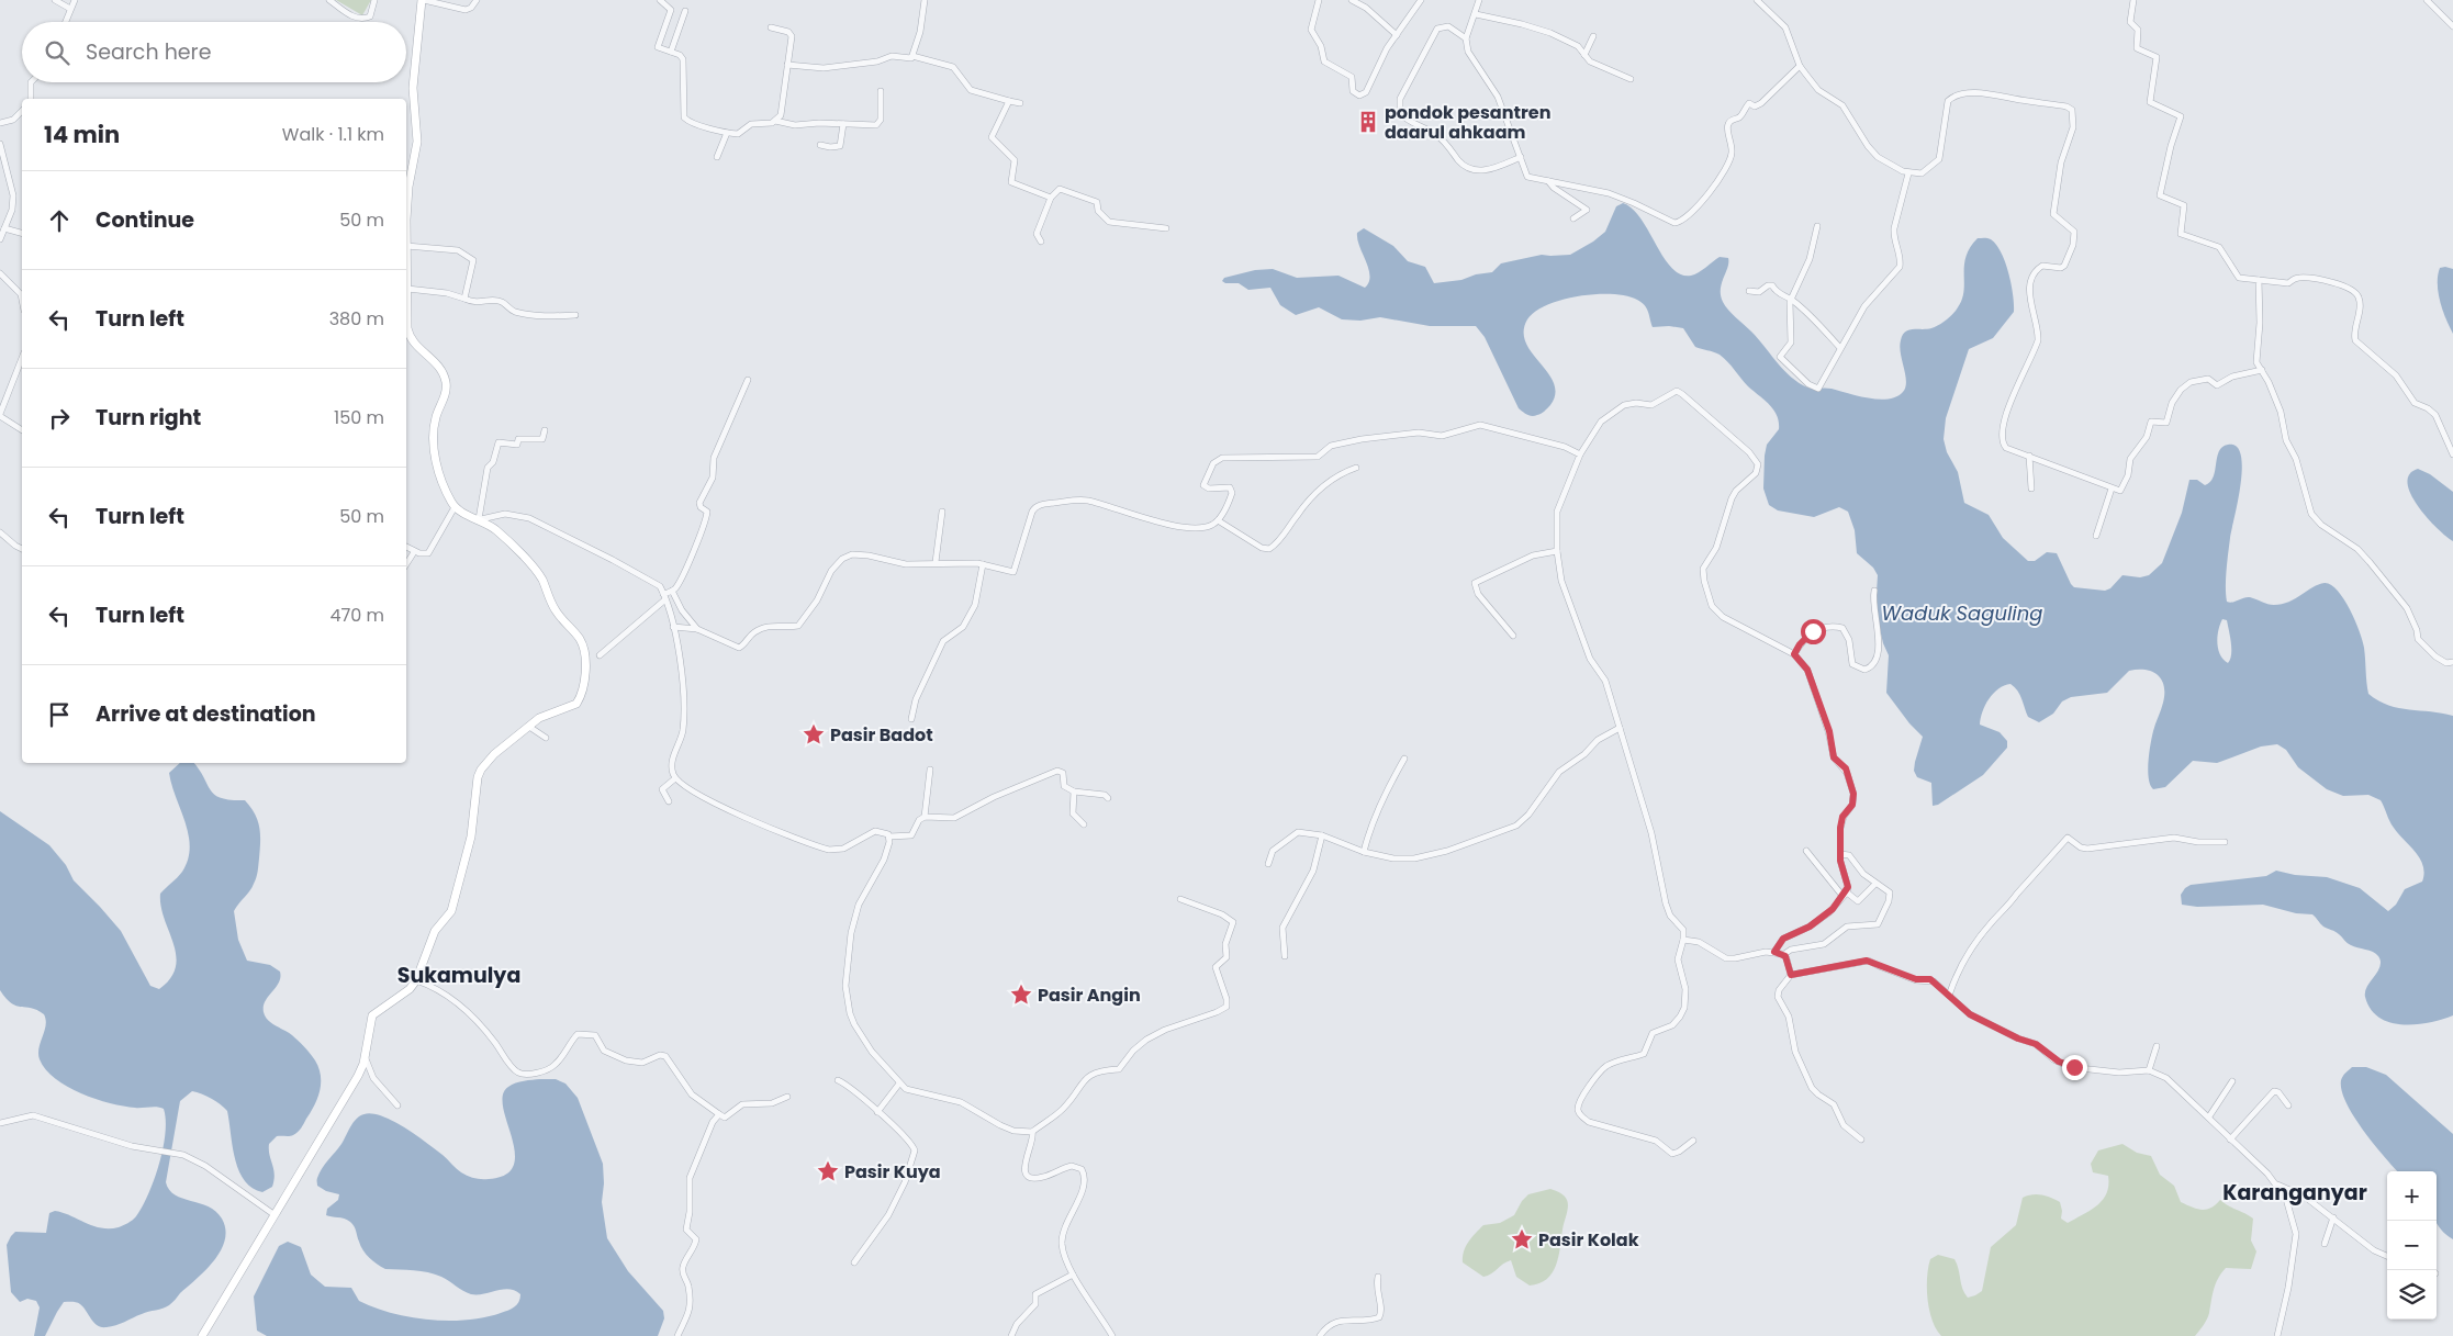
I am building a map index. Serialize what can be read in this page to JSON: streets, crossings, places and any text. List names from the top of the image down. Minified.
{"districts":["Sukamulya","Karanganyar"],"water":["Waduk Saguling"],"places":{"building":["pondok pesantren daarul ahkaam"],"place":["Pasir Badot","Pasir Angin","Pasir Kuya","Pasir Kolak"]},"page":{"search":"Search here","heading":["14 min","Walk · 1.1 km"],"list":[["Continue","50 m"],["Turn left","380 m"],["Turn right","150 m"],["Turn left","50 m"],["Turn left","470 m"],"Arrive at destination"],"map_buttons":["+","−"]}}
